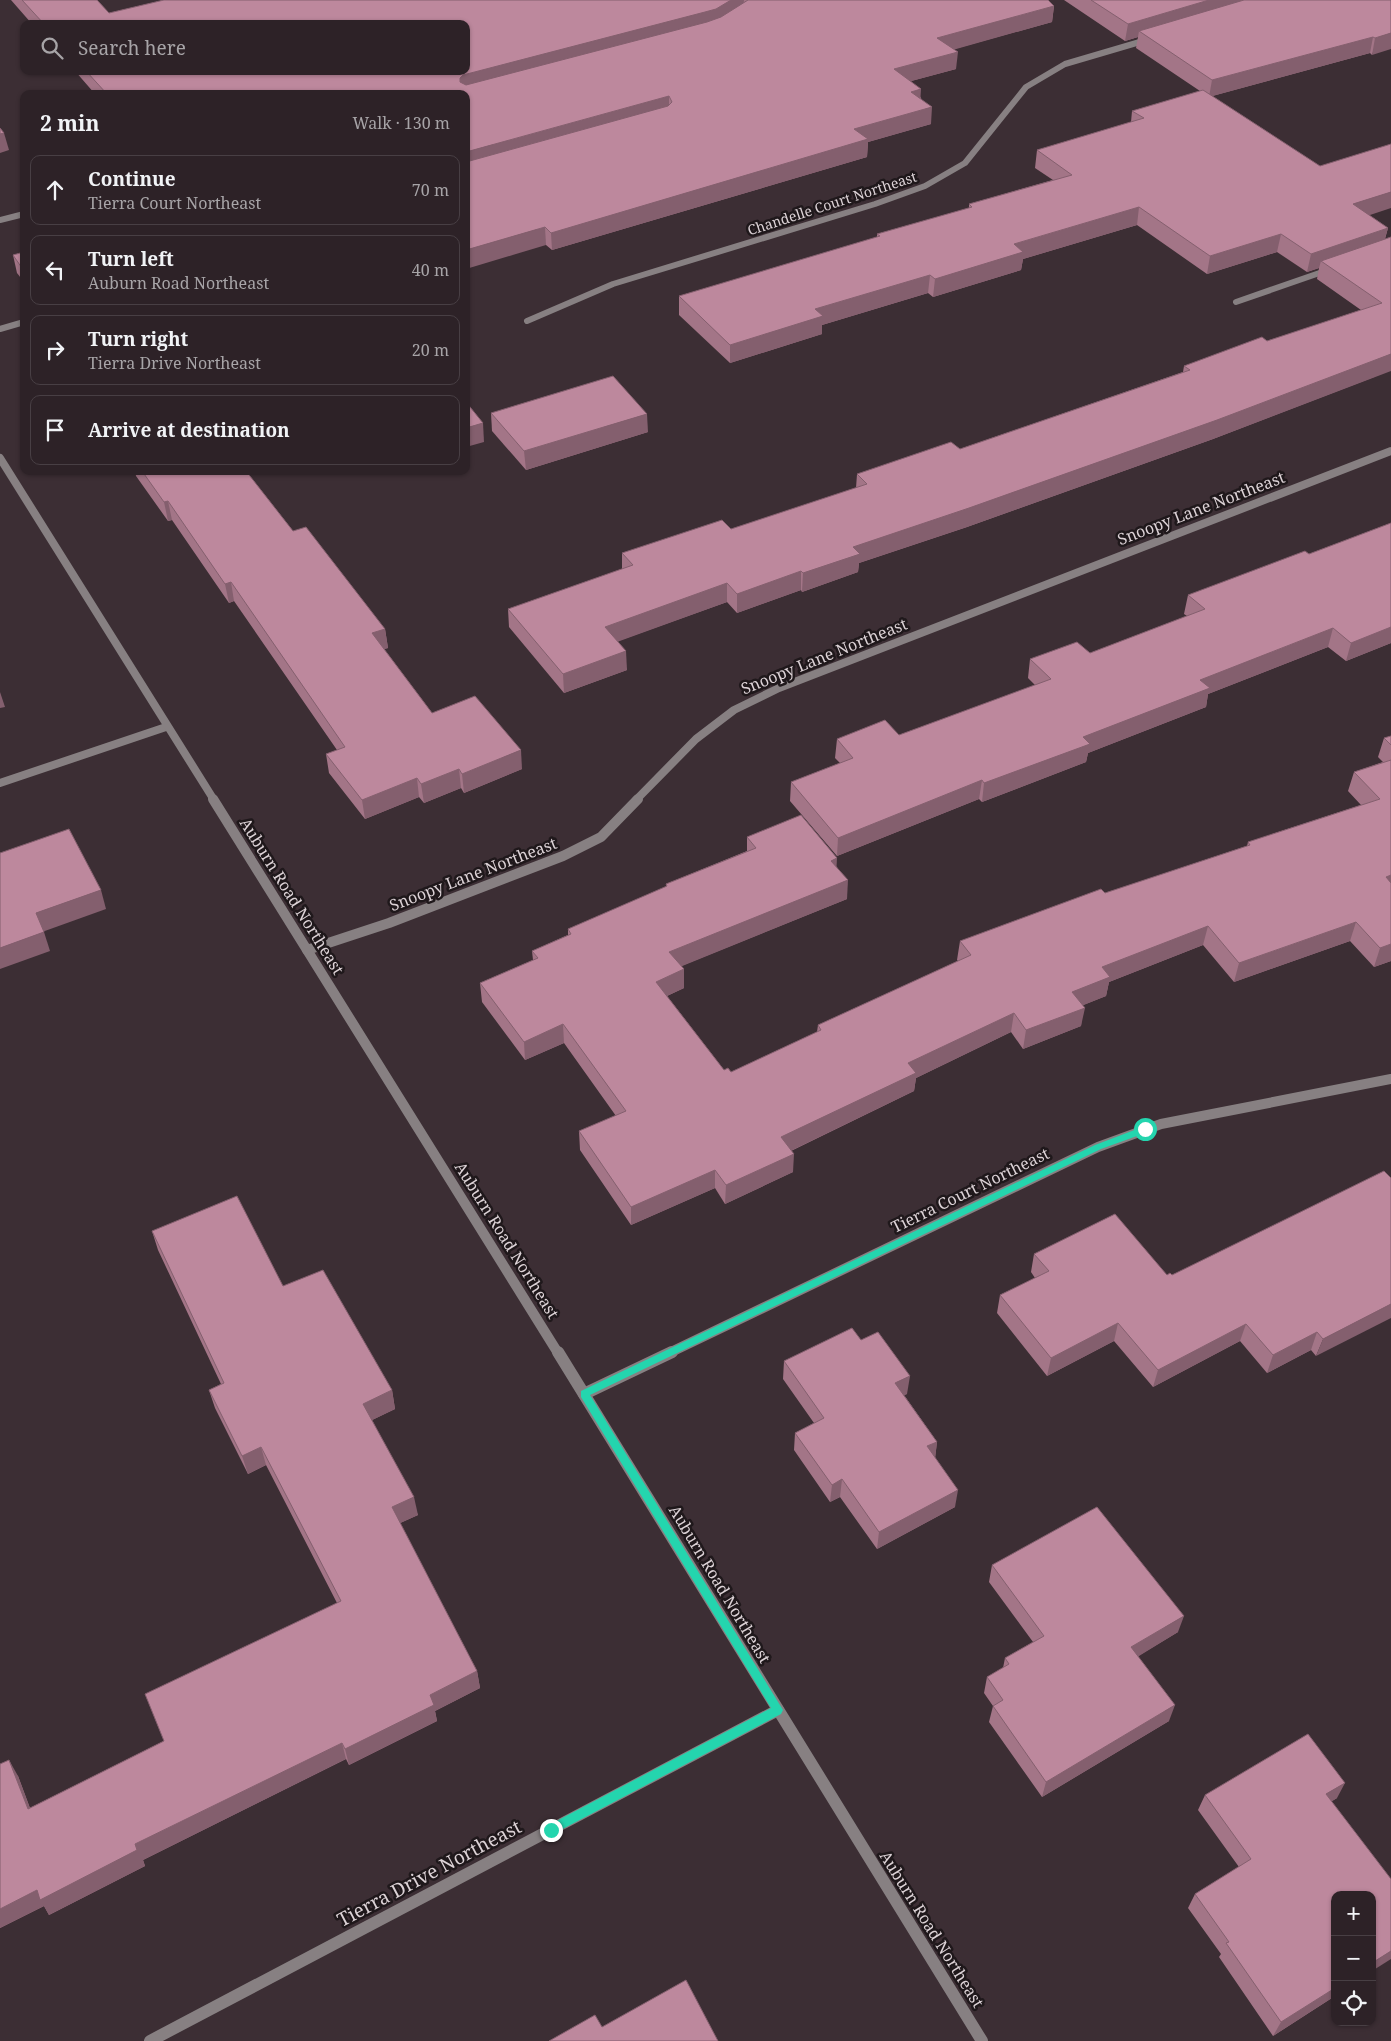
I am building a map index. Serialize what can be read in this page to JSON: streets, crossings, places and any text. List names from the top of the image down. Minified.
{"streets":{"street":["Chandelle Court Northeast","Snoopy Lane Northeast","Auburn Road Northeast","Tierra Court Northeast","Tierra Drive Northeast"]},"crossings":[["Snoopy Lane Northeast","Auburn Road Northeast"],["Auburn Road Northeast","Tierra Court Northeast"],["Auburn Road Northeast","Tierra Drive Northeast"]],"page":{"search":"Search here","heading":["2 min","Walk · 130 m"],"list":[["Continue","Tierra Court Northeast","70 m"],["Turn left","Auburn Road Northeast","40 m"],["Turn right","Tierra Drive Northeast","20 m"],"Arrive at destination"],"map_buttons":["+","−"]}}
